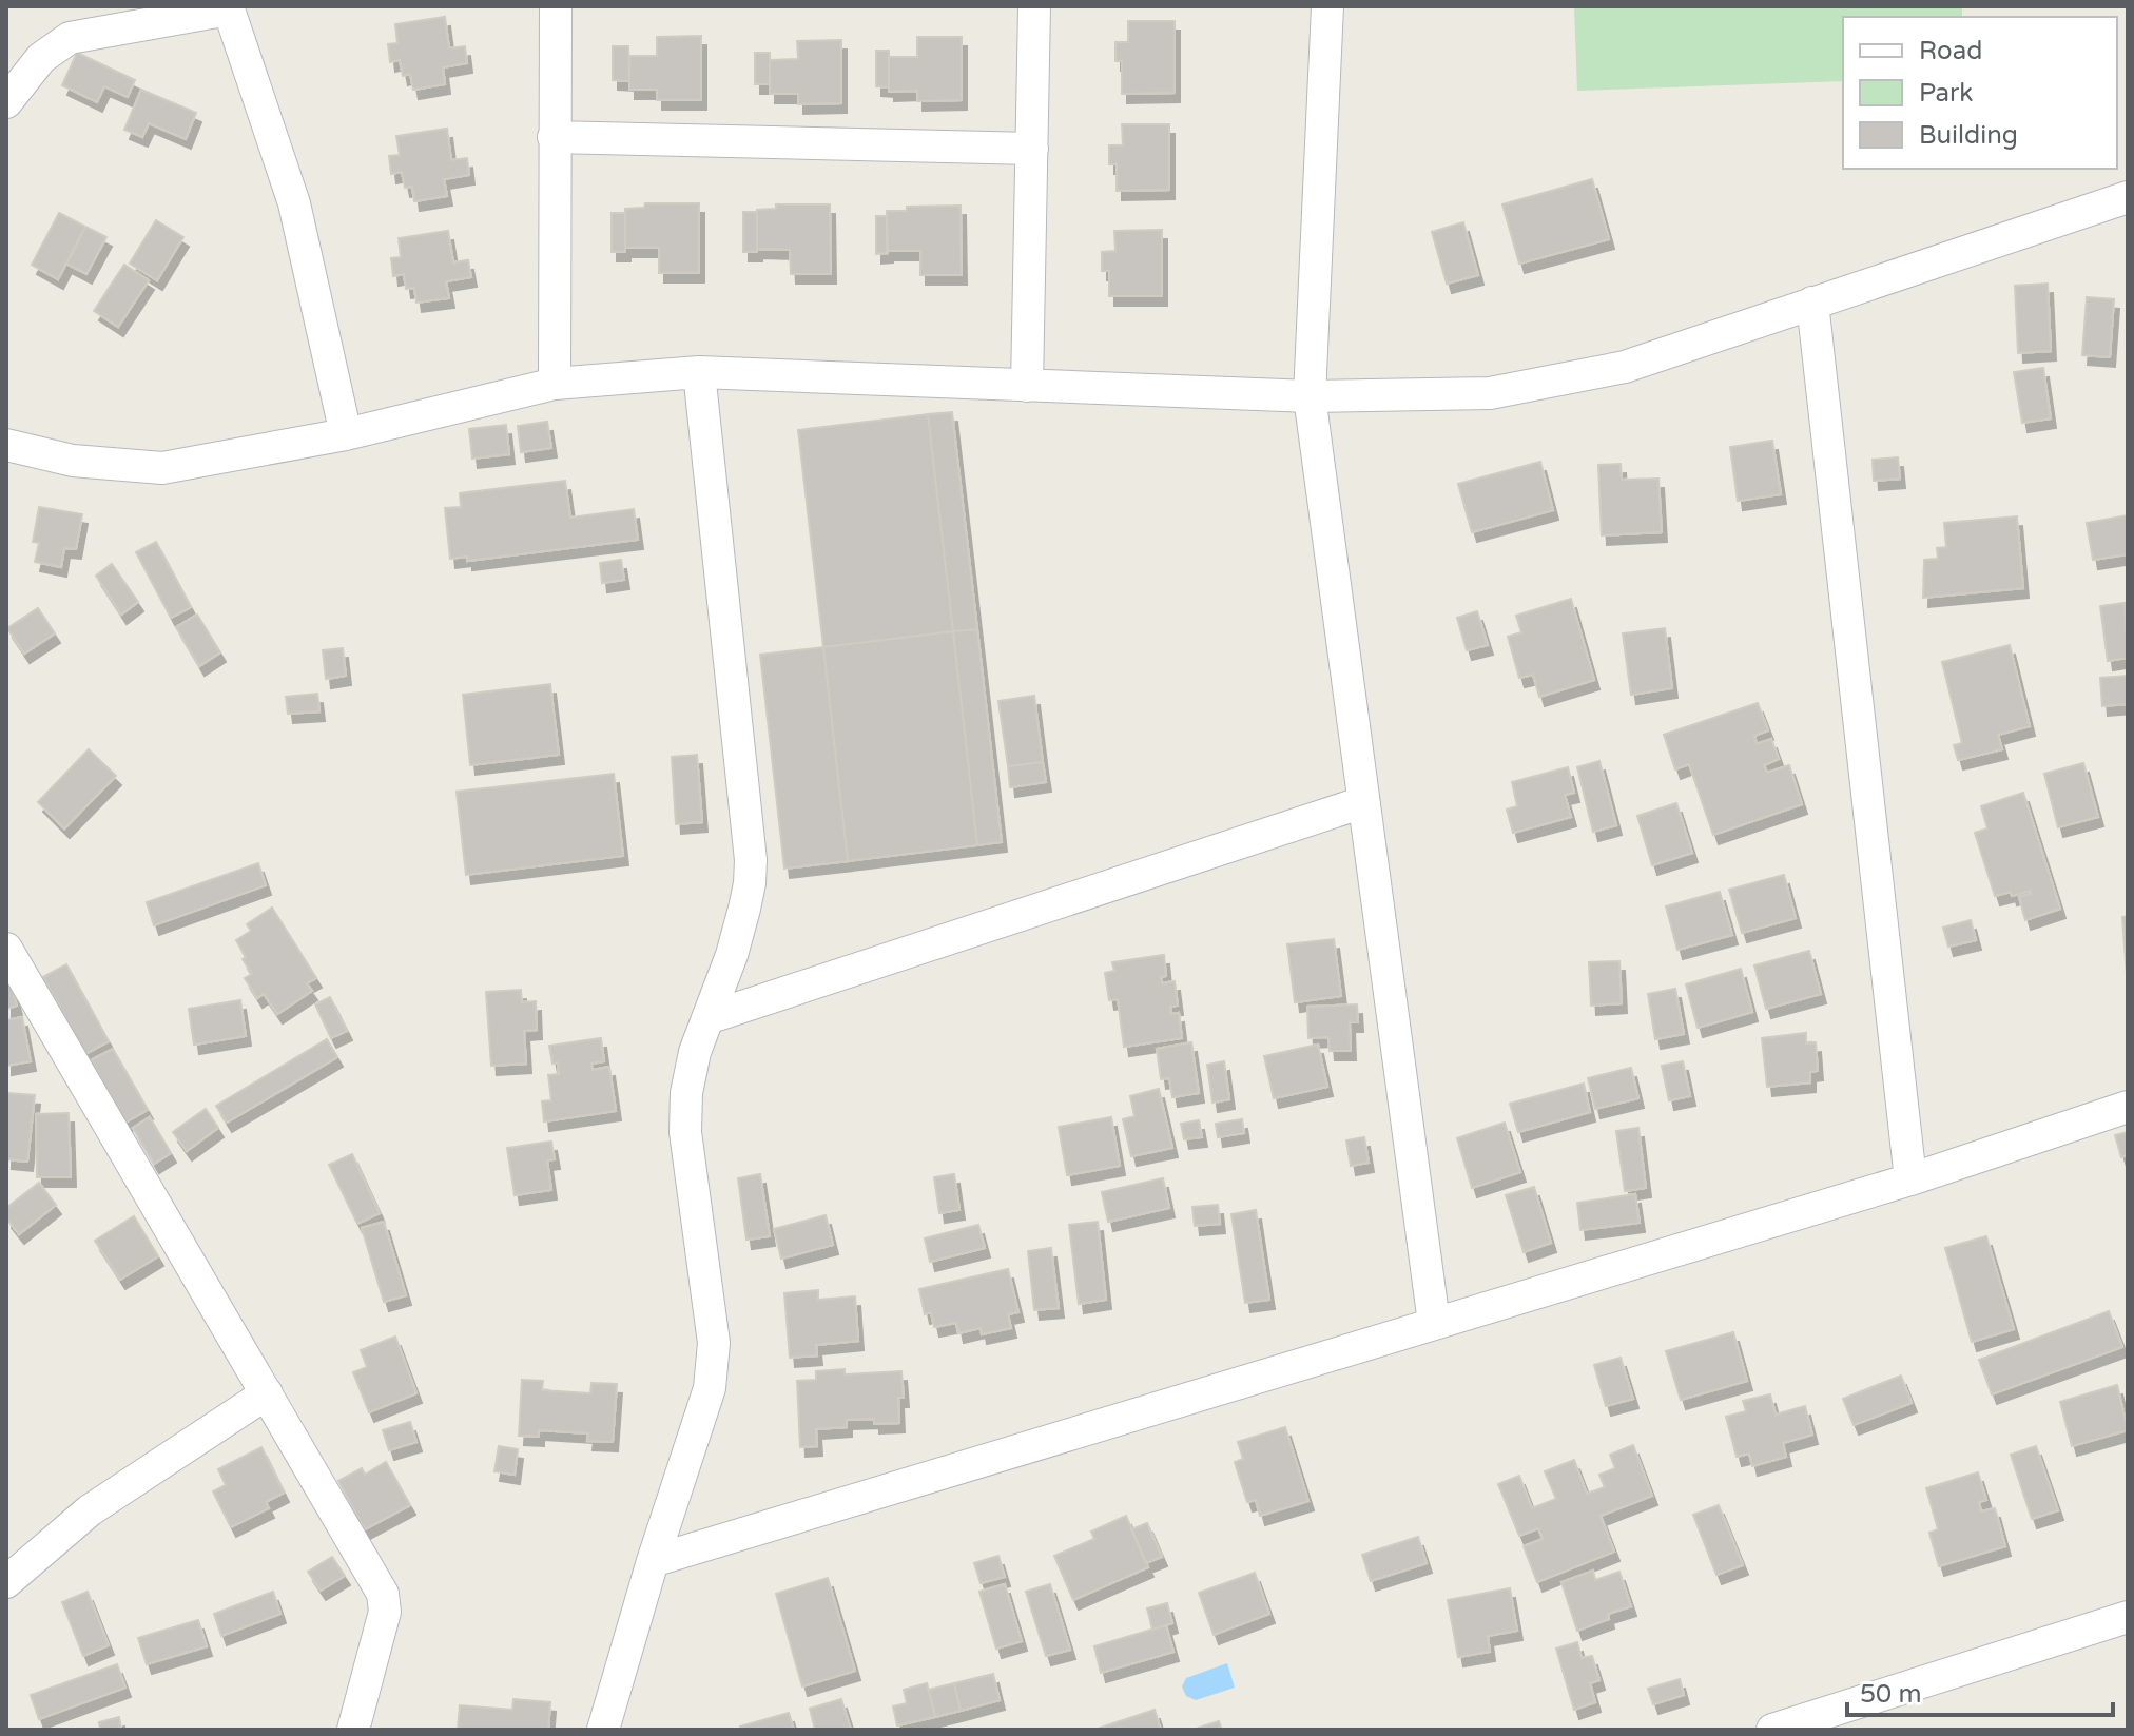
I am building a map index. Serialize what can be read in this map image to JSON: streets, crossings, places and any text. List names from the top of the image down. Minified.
{"legend":["Road","Park","Building"],"scale_bar":"50 m"}
